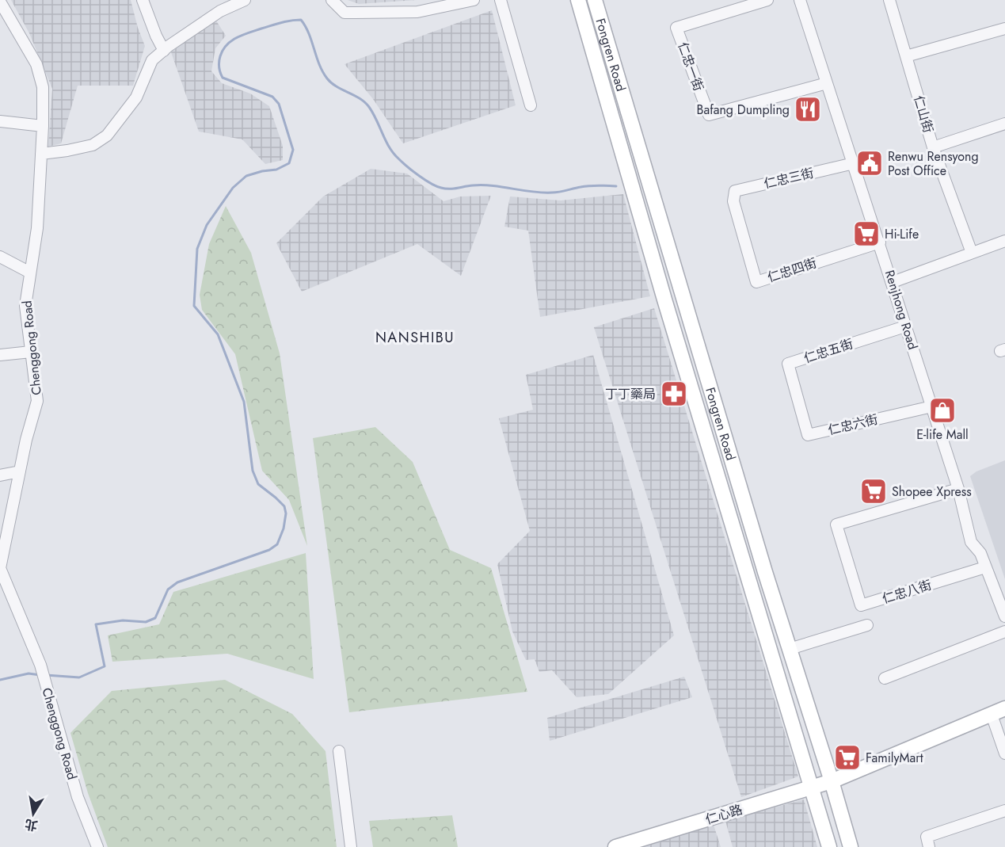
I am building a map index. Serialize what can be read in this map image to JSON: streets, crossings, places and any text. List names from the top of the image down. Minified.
{"streets":{"main road":["Fongren Road","仁心路"],"street":["仁忠一街","仁山街","仁忠三街","仁忠四街","Renjhong Road","Chenggong Road","仁忠五街","仁忠六街","仁忠八街"]},"crossings":[["Fongren Road","仁心路"],["仁忠一街","Renjhong Road"],["仁忠三街","仁忠四街"],["仁忠三街","Renjhong Road"],["仁忠四街","Renjhong Road"],["Renjhong Road","仁忠五街"],["Renjhong Road","仁忠六街"],["Renjhong Road","仁忠八街"],["仁忠五街","仁忠六街"]],"districts":["NANSHIBU"],"places":{"restaurant":["Bafang Dumpling"],"public building":["Renwu Rensyong Post Office"],"supermarket":["Hi-Life","Shopee Xpress","FamilyMart"],"pharmacy":["丁丁藥局"],"shop":["E-life Mall"]},"north":"bottom"}
